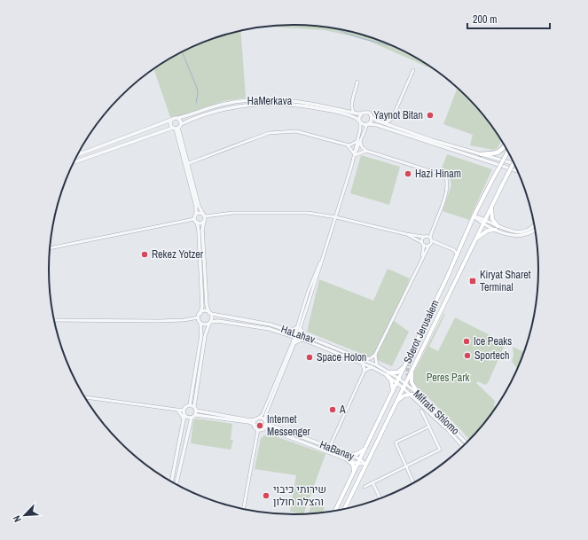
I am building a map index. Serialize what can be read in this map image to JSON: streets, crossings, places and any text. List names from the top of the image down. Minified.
{"streets":{"main road":["Sderot Jerusalem"],"street":["HaMerkava","HaLahav","Mifrats Shlomo","HaBanay"]},"crossings":[["Sderot Jerusalem","HaLahav"],["Sderot Jerusalem","Mifrats Shlomo"],["Sderot Jerusalem","HaBanay"],["HaLahav","Mifrats Shlomo"]],"parks":["Peres Park"],"places":{"other":["Yaynot Bitan","Hazi Hinam","Rekez Yotzer","Ice Peaks","Sportech","Space Holon","A","Internet Messenger","שירותי כיבוי והצלה חולון"],"transit":["Kiryat Sharet Terminal"]},"scale_bar":"200 m","north":"bottom left"}
